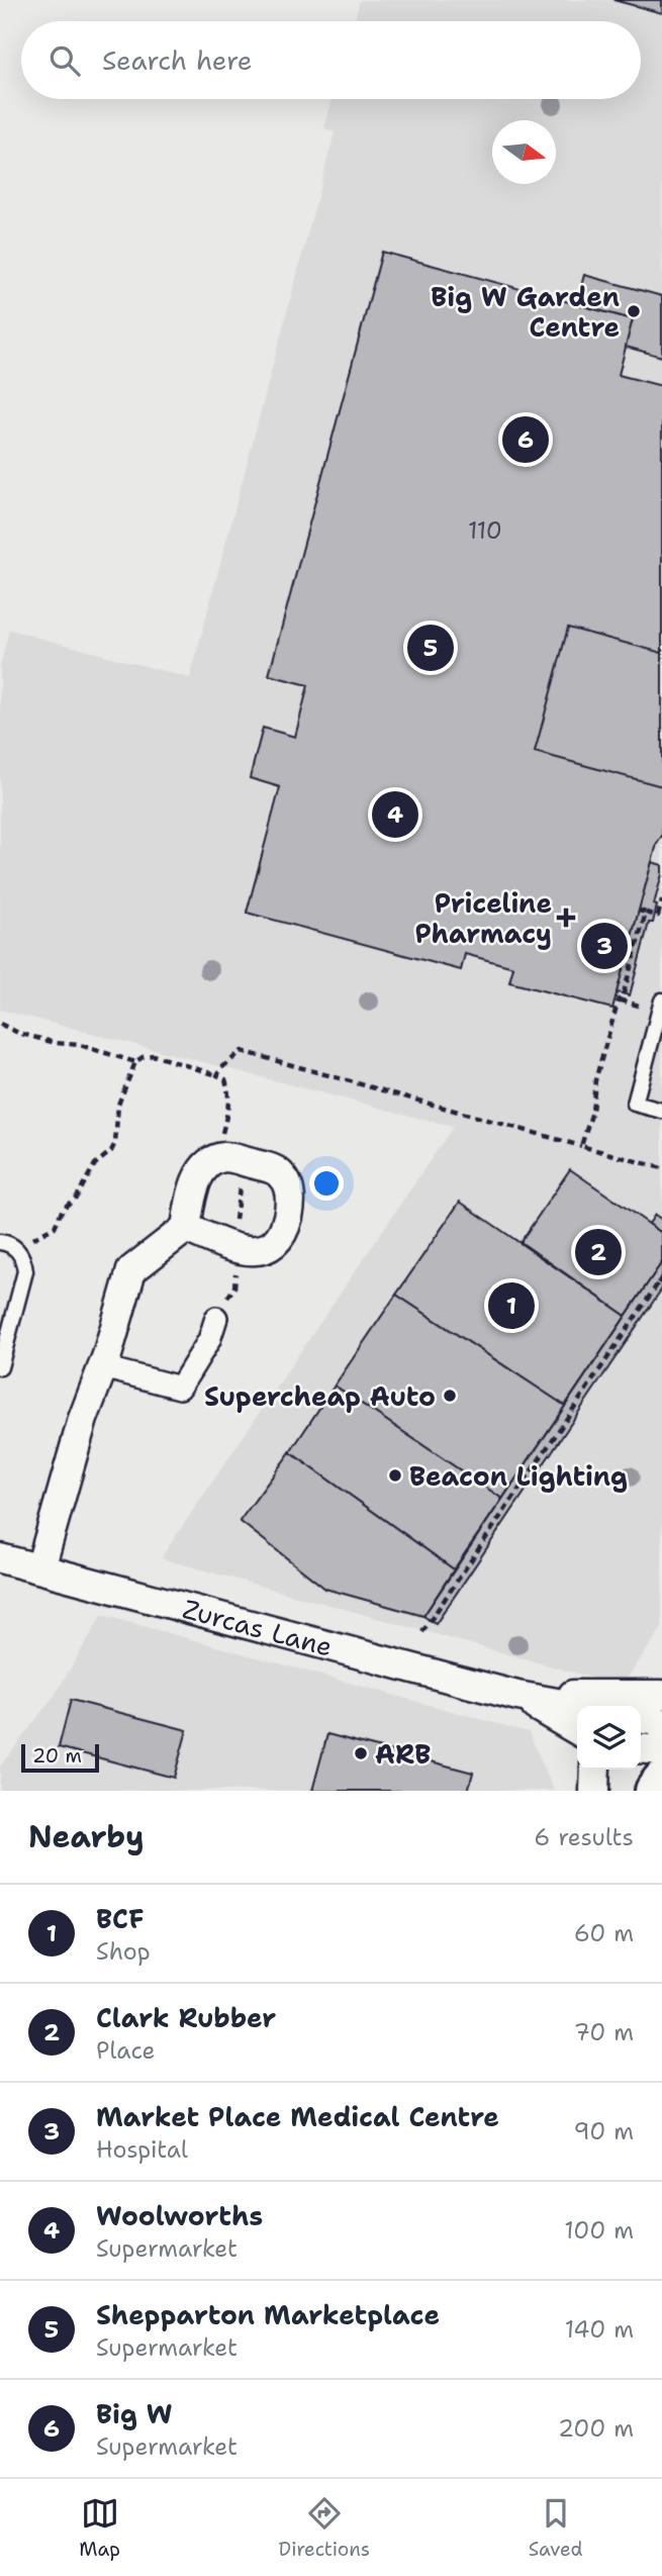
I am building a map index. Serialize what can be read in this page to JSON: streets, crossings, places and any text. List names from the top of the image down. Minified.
{"streets":{"street":["Zurcas Lane"]},"places":{"other":["Big W Garden Centre","Supercheap Auto","Beacon Lighting","ARB"],"health":["Priceline Pharmacy"]},"house_numbers":["110"],"scale_bar":"20 m","north":"right","page":{"search":"Search here","pins":["6","5","4","3","2","1"],"scale":"20 m","heading":["Nearby","6 results"],"list":[{"mark":"1","name":"BCF","note":"Shop","value":"60 m"},{"mark":"2","name":"Clark Rubber","note":"Place","value":"70 m"},{"mark":"3","name":"Market Place Medical Centre","note":"Hospital","value":"90 m"},{"mark":"4","name":"Woolworths","note":"Supermarket","value":"100 m"},{"mark":"5","name":"Shepparton Marketplace","note":"Supermarket","value":"140 m"},{"mark":"6","name":"Big W","note":"Supermarket","value":"200 m"}],"nav":["Map","Directions","Saved"]}}
